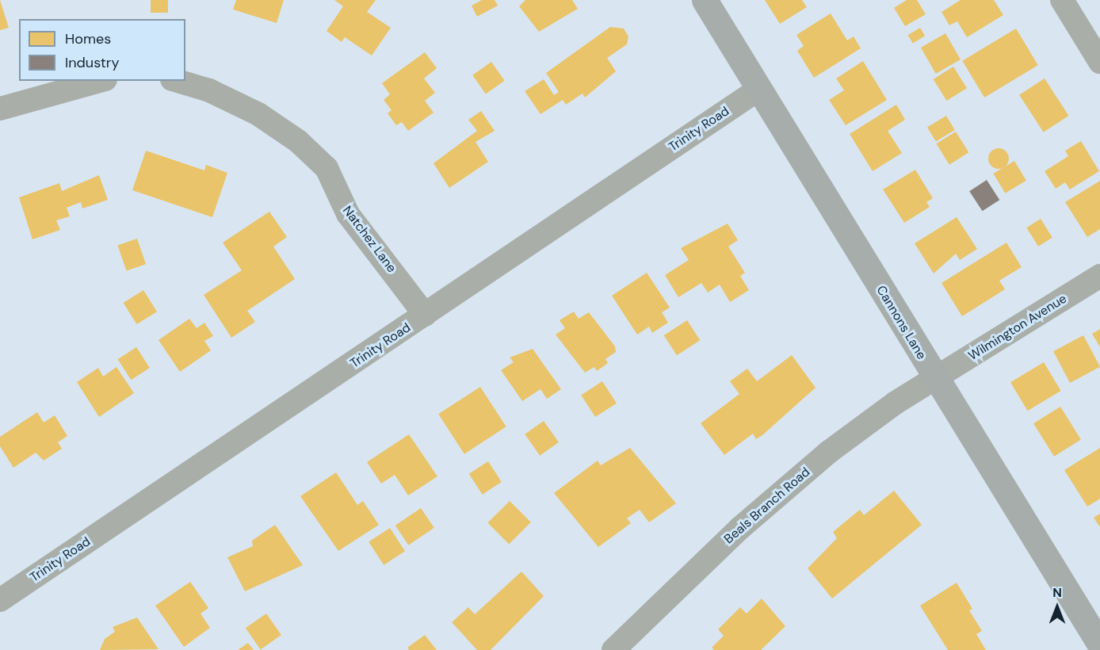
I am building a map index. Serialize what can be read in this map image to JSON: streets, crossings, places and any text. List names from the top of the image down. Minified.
{"streets":{"main road":["Cannons Lane"],"street":["Trinity Road","Natchez Lane","Wilmington Avenue","Beals Branch Road"]},"crossings":[["Trinity Road","Natchez Lane"],["Trinity Road","Cannons Lane"],["Cannons Lane","Wilmington Avenue"],["Cannons Lane","Beals Branch Road"],["Wilmington Avenue","Beals Branch Road"]],"legend":["Homes","Industry"],"north":"top"}
